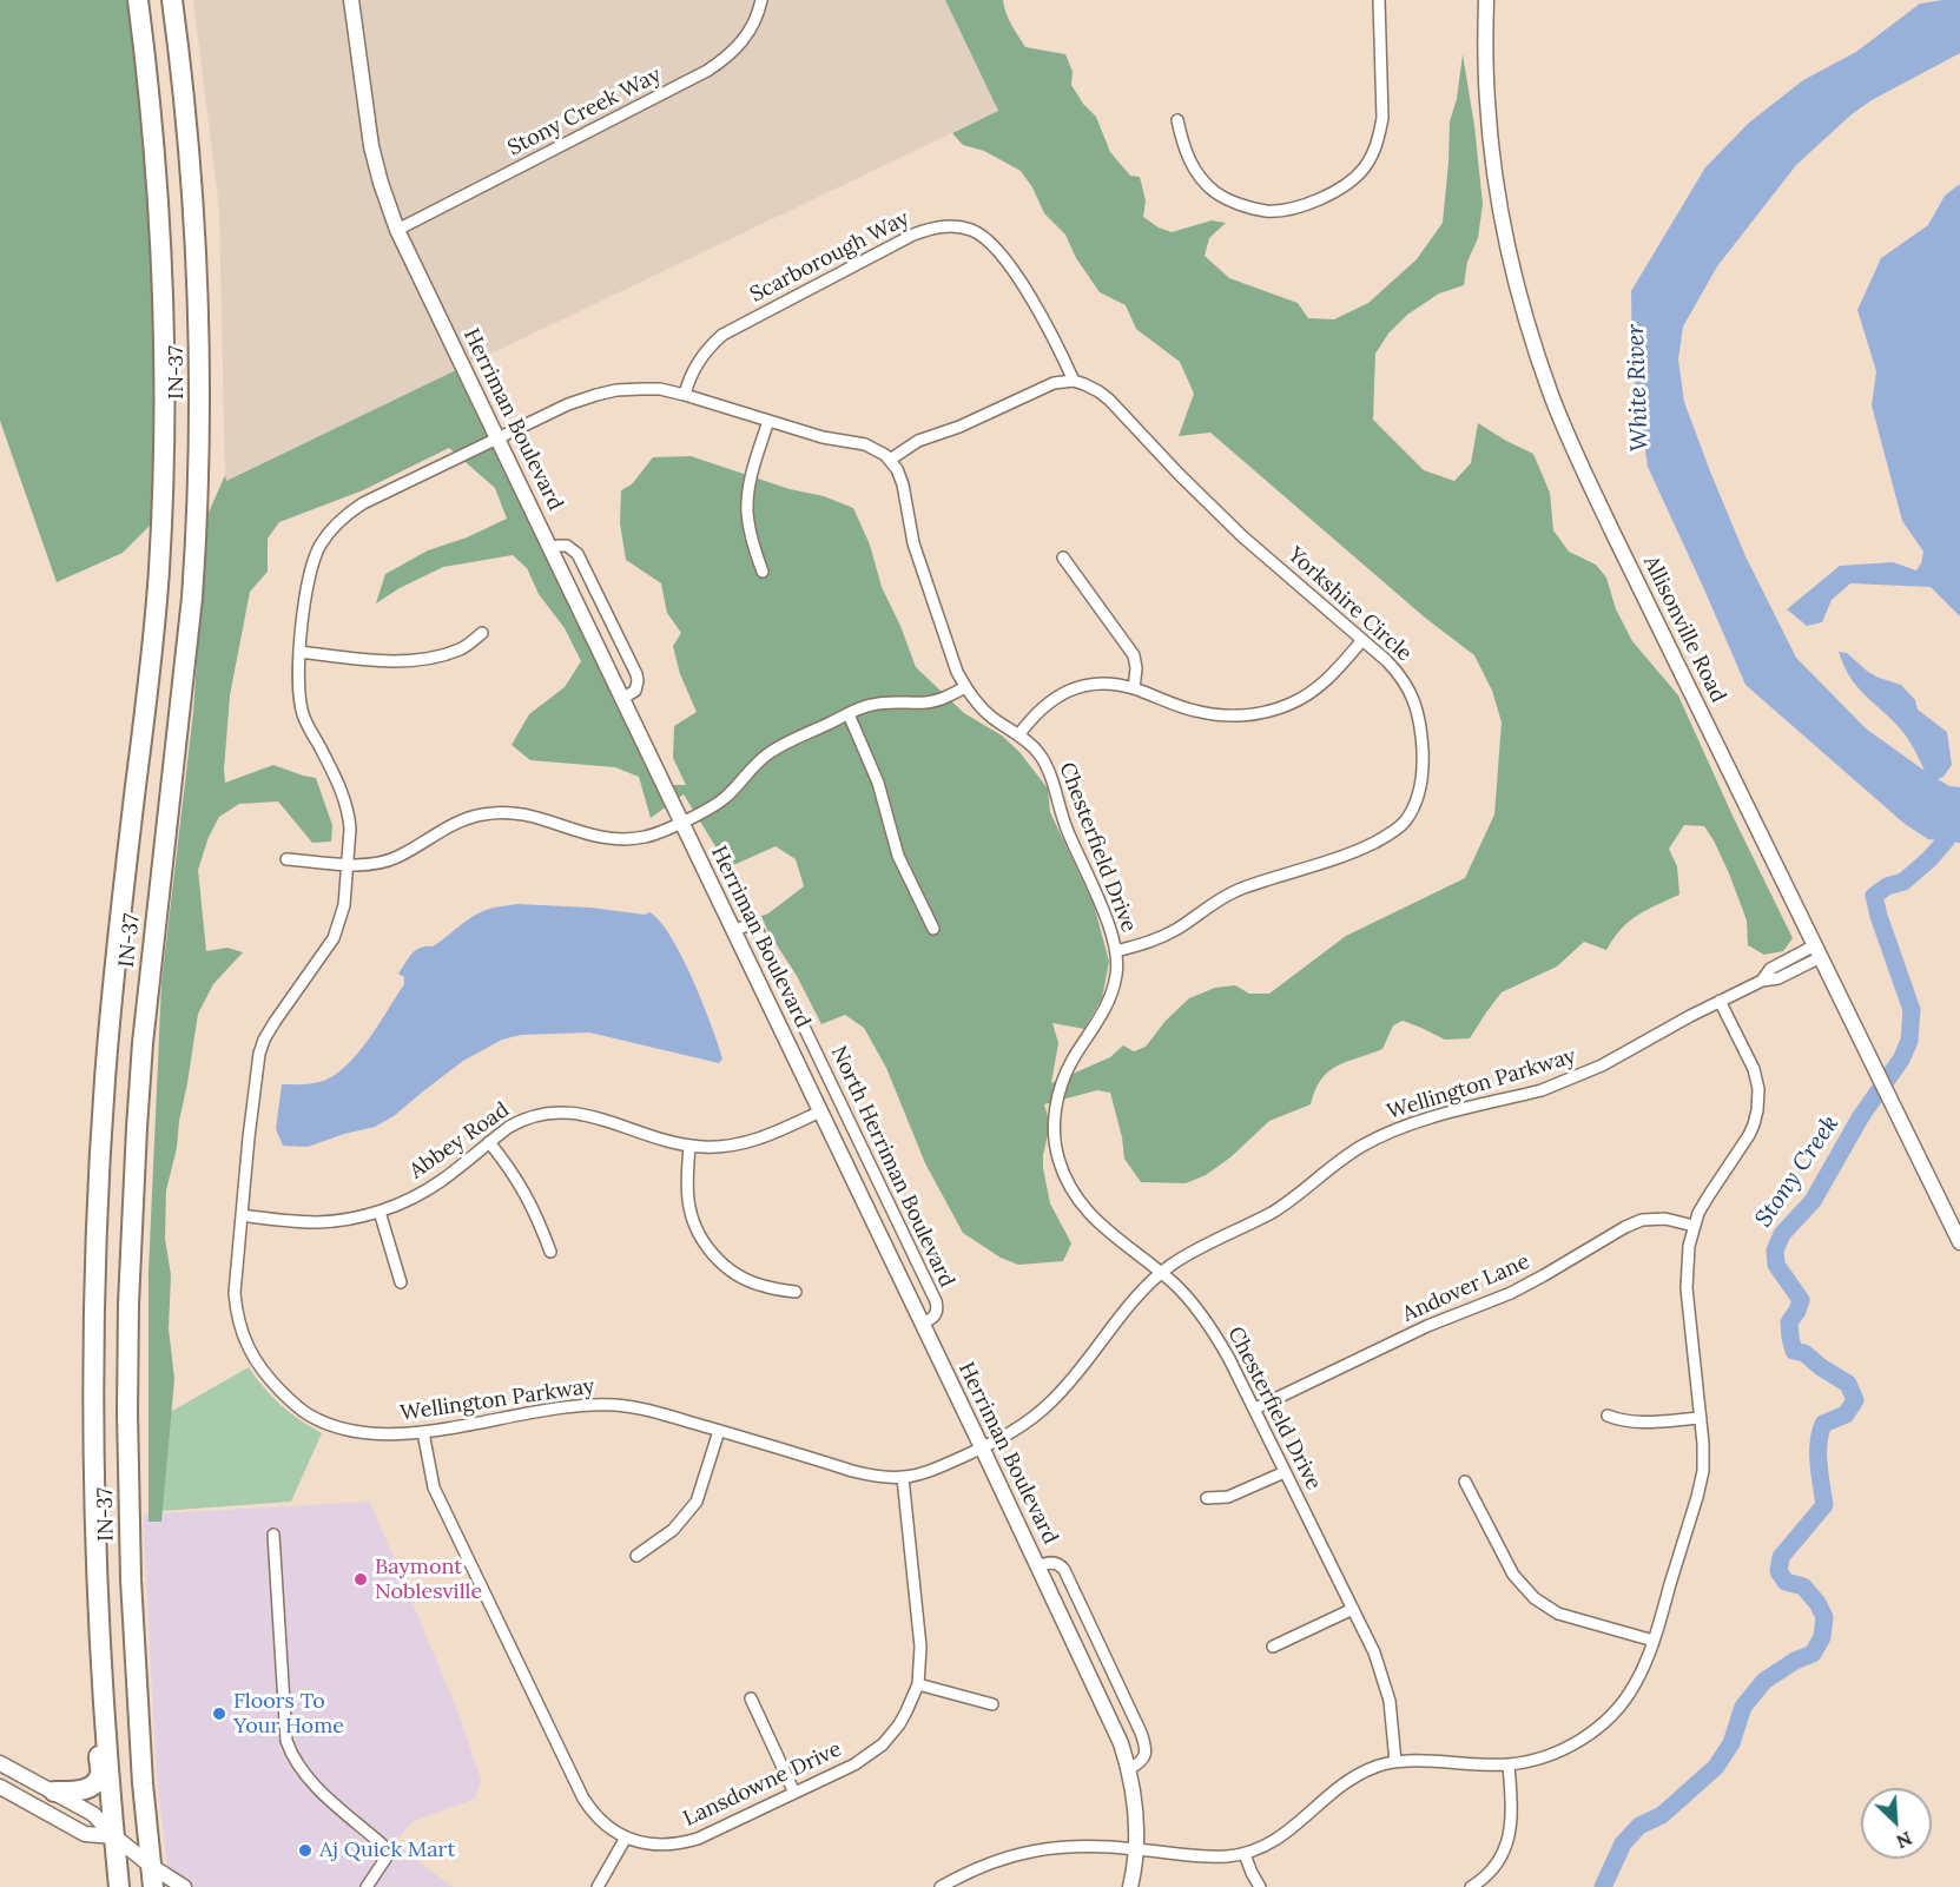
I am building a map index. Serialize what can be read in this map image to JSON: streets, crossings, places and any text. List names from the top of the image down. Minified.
{"streets":{"highway":["IN-37"],"street":["Stony Creek Way","Scarborough Way","Herriman Boulevard","Yorkshire Circle","Allisonville Road","Chesterfield Drive","Wellington Parkway","Abbey Road","North Herriman Boulevard","Andover Lane","Lansdowne Drive"]},"crossings":[["Stony Creek Way","Herriman Boulevard"],["Scarborough Way","Yorkshire Circle"],["Herriman Boulevard","Wellington Parkway"],["Herriman Boulevard","Abbey Road"],["Herriman Boulevard","North Herriman Boulevard"],["Yorkshire Circle","Chesterfield Drive"],["Allisonville Road","Wellington Parkway"],["Chesterfield Drive","Wellington Parkway"],["Chesterfield Drive","Andover Lane"],["Wellington Parkway","Abbey Road"],["Wellington Parkway","Lansdowne Drive"]],"water":["White River","Stony Creek"],"places":["Baymont Noblesville","Floors To Your Home","Aj Quick Mart"],"north":"bottom right"}
